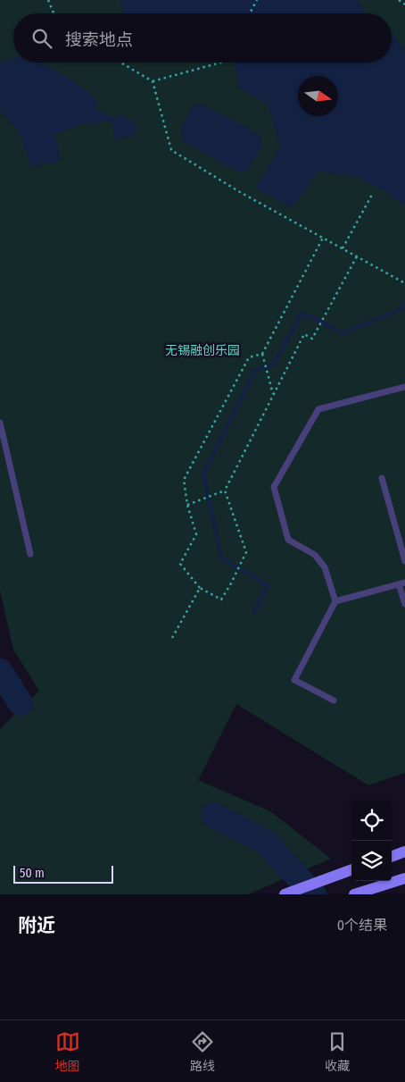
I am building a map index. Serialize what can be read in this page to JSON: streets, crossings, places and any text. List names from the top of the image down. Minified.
{"parks":["无锡融创乐园"],"scale_bar":"50 m","north":"right","page":{"search":"搜索地点","scale":"50 m","heading":["附近","0个结果"],"nav":["地图","路线","收藏"]}}
